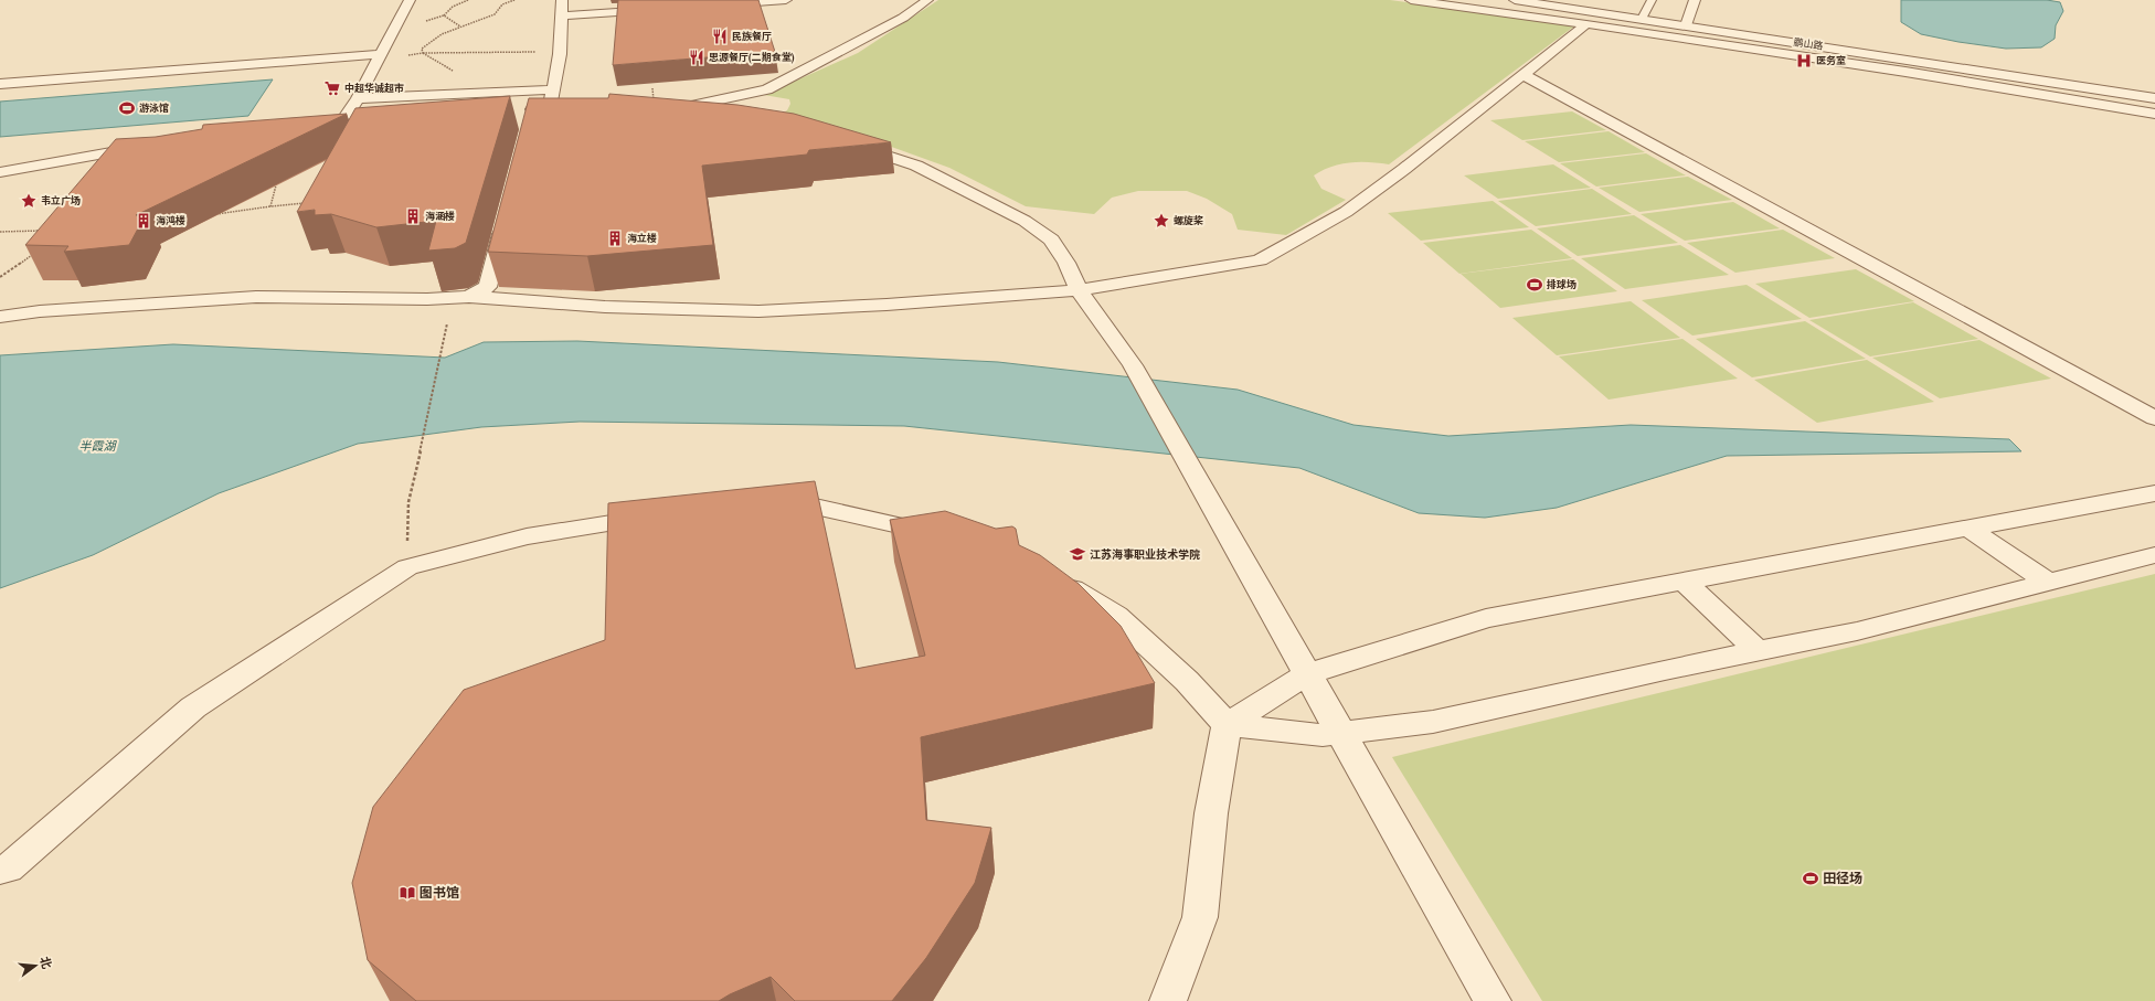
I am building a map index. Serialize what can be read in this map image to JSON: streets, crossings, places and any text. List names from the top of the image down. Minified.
{"streets":{"street":["鹏山路"]},"water":["半霞湖"],"places":{"restaurant":["民族餐厅","思源餐厅(二期食堂)"],"hospital":["医务室"],"supermarket":["中超华诚超市"],"sports":["游泳馆","排球场","田径场"],"place":["韦立广场","螺旋桨"],"building":["海涵楼","海鸿楼","海立楼"],"school or university":["江苏海事职业技术学院"],"library":["图书馆"]},"north":"right"}
